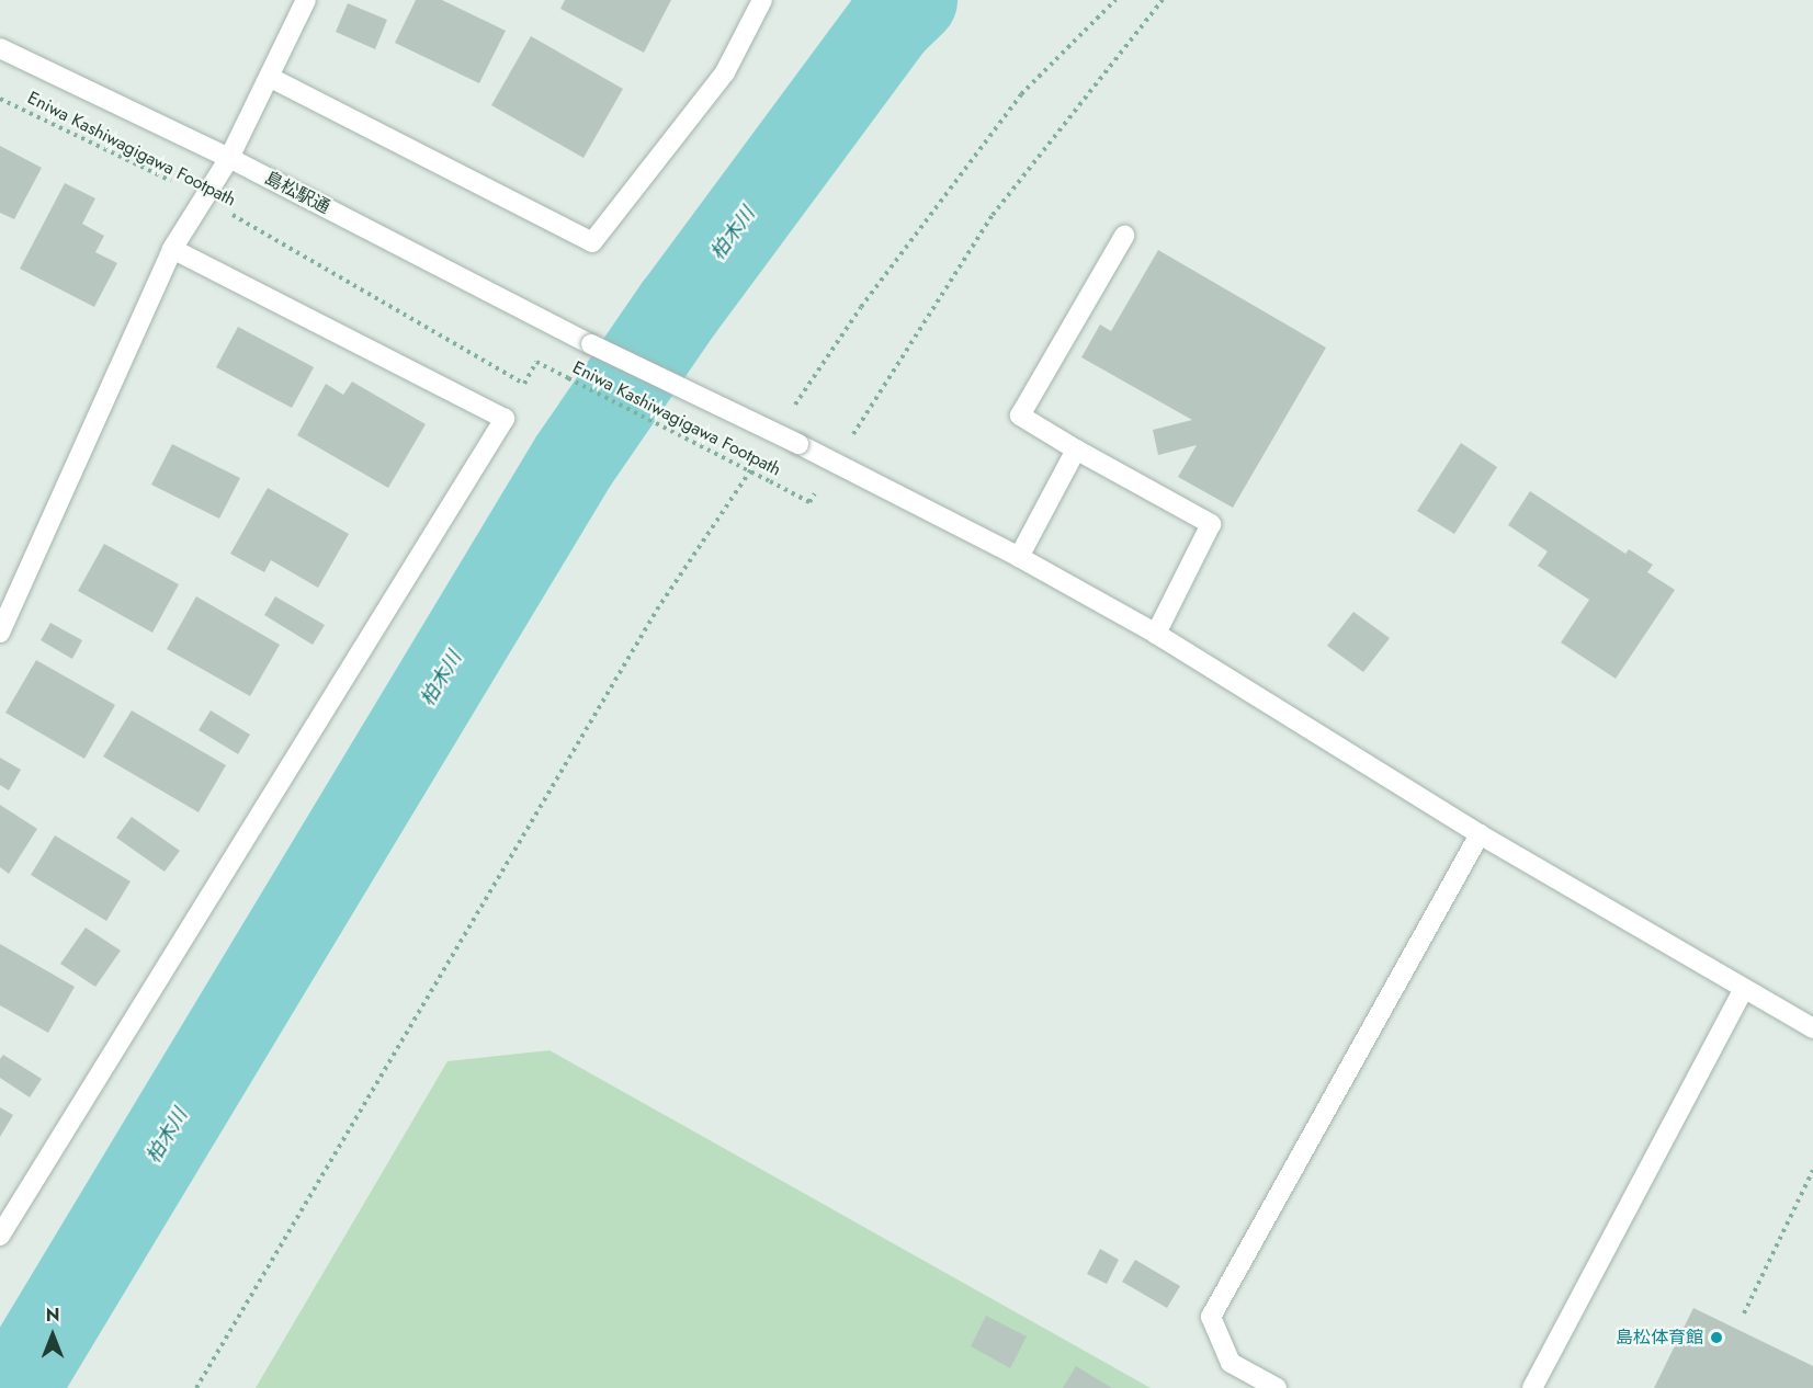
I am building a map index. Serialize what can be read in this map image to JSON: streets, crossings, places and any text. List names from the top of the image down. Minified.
{"streets":{"street":["島松駅通"],"path":["Eniwa Kashiwagigawa Footpath"]},"crossings":[["Eniwa Kashiwagigawa Footpath","島松駅通"]],"water":["柏木川"],"places":["島松体育館"],"north":"top"}
